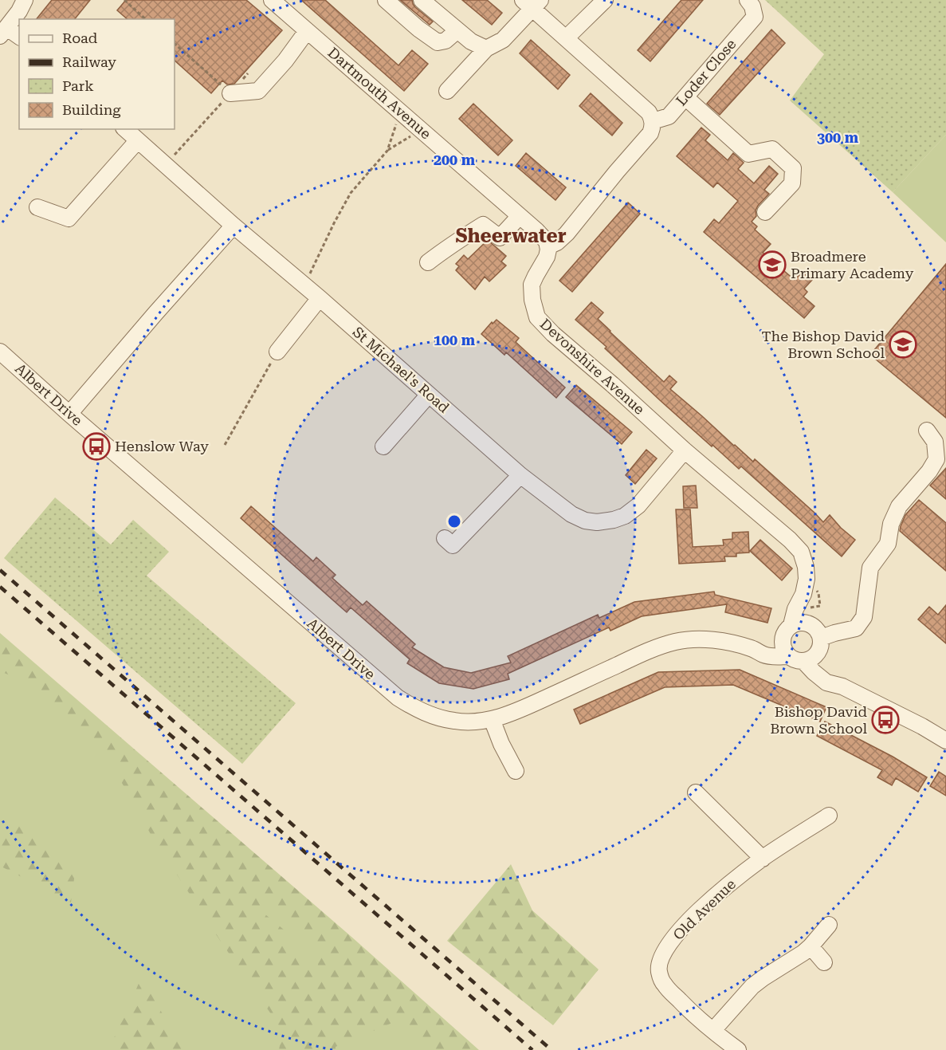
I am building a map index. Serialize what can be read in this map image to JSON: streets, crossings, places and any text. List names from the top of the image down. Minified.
{"streets":{"street":["Loder Close","Dartmouth Avenue","Devonshire Avenue","St Michael's Road","Albert Drive","Old Avenue"]},"crossings":[["Dartmouth Avenue","Devonshire Avenue"],["Devonshire Avenue","St Michael's Road"],["Devonshire Avenue","Albert Drive"]],"districts":["Sheerwater"],"places":{"school or university":["Broadmere Primary Academy","The Bishop David Brown School"],"bus stop":["Henslow Way","Bishop David Brown School"]},"legend":["Road","Railway","Park","Building"],"rings":["300 m","200 m","100 m"]}
